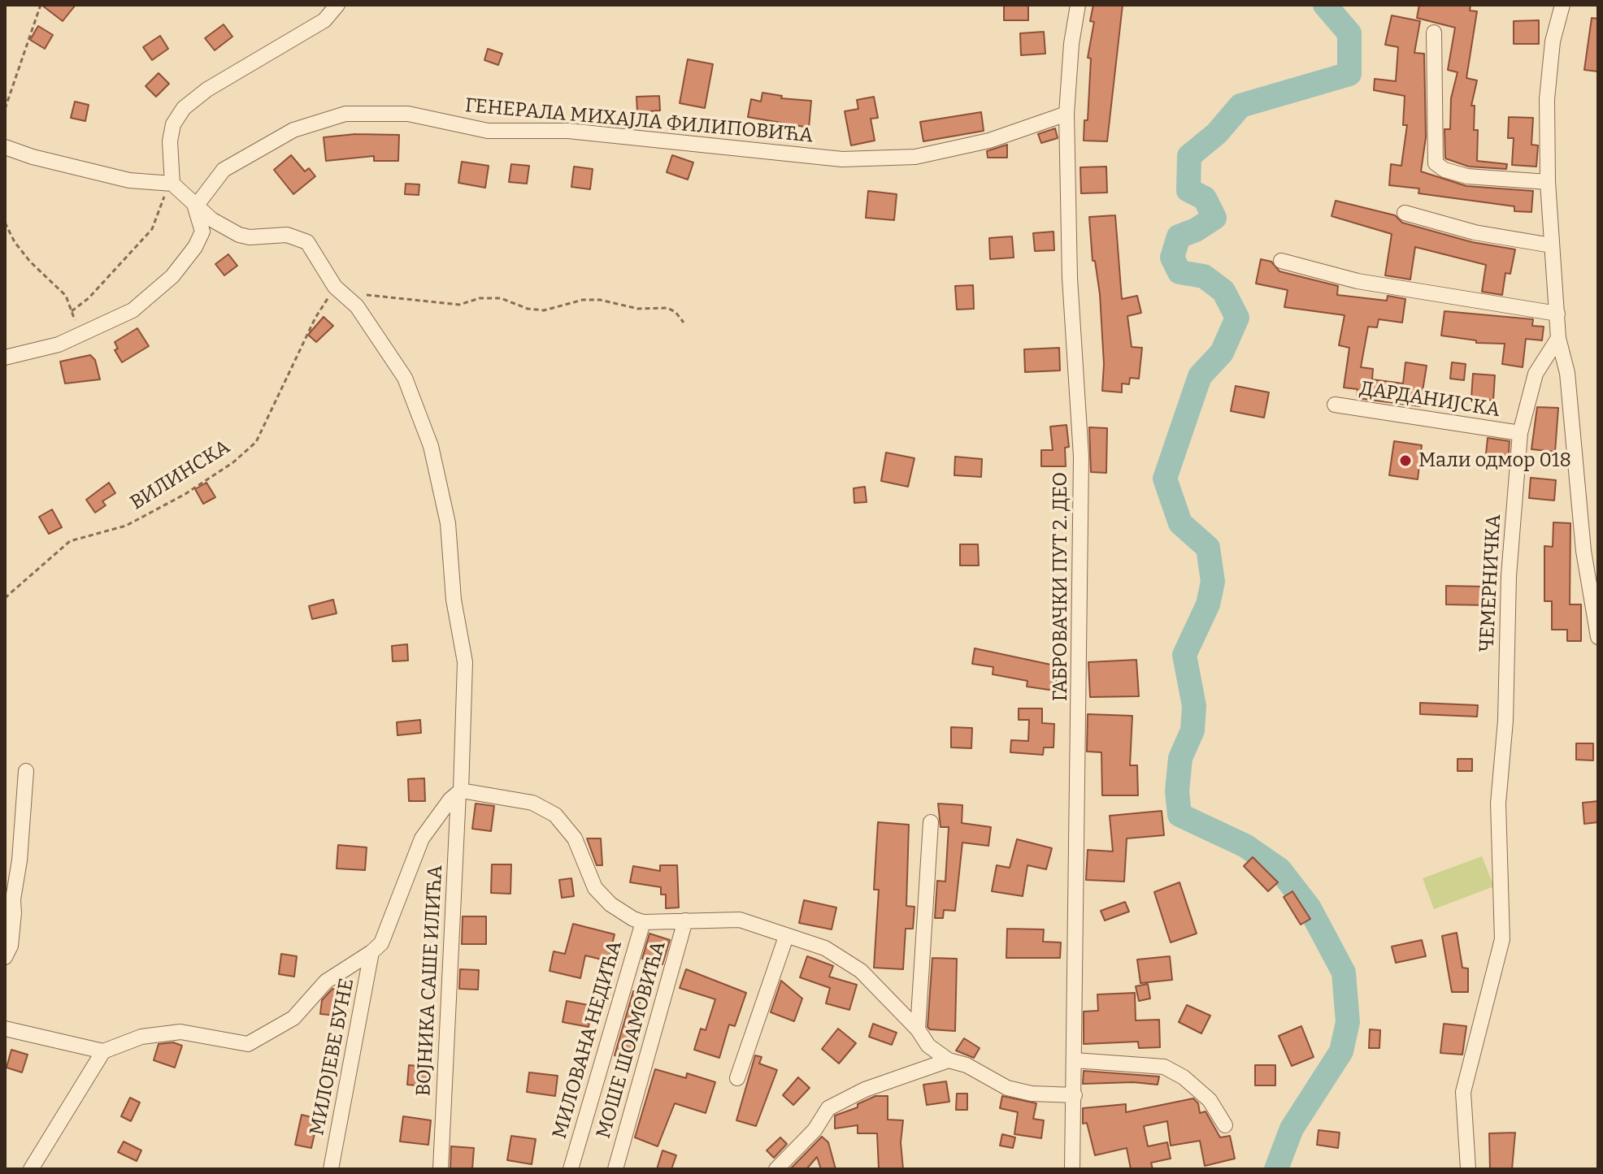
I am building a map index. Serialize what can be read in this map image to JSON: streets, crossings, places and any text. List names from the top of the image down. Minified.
{"streets":{"street":["ГЕНЕРАЛА МИХАЈЛА ФИЛИПОВИЋА","ДАРДАНИЈСКА","ЧЕМЕРНИЧКА","ГАБРОВАЧКИ ПУТ 2. ДЕО","ВОЈНИКА САШЕ ИЛИЋА","МИЛОВАНА НЕДИЋА","МОШЕ ШОАМОВИЋА","МИЛОЈЕВЕ БУНЕ"],"path":["ВИЛИНСКА"]},"crossings":[["ГЕНЕРАЛА МИХАЈЛА ФИЛИПОВИЋА","ГАБРОВАЧКИ ПУТ 2. ДЕО"],["ГЕНЕРАЛА МИХАЈЛА ФИЛИПОВИЋА","ВОЈНИКА САШЕ ИЛИЋА"],["ДАРДАНИЈСКА","ЧЕМЕРНИЧКА"],["ВИЛИНСКА","ВОЈНИКА САШЕ ИЛИЋА"],["ВОЈНИКА САШЕ ИЛИЋА","МИЛОЈЕВЕ БУНЕ"]],"places":["Мали одмор 018"]}
